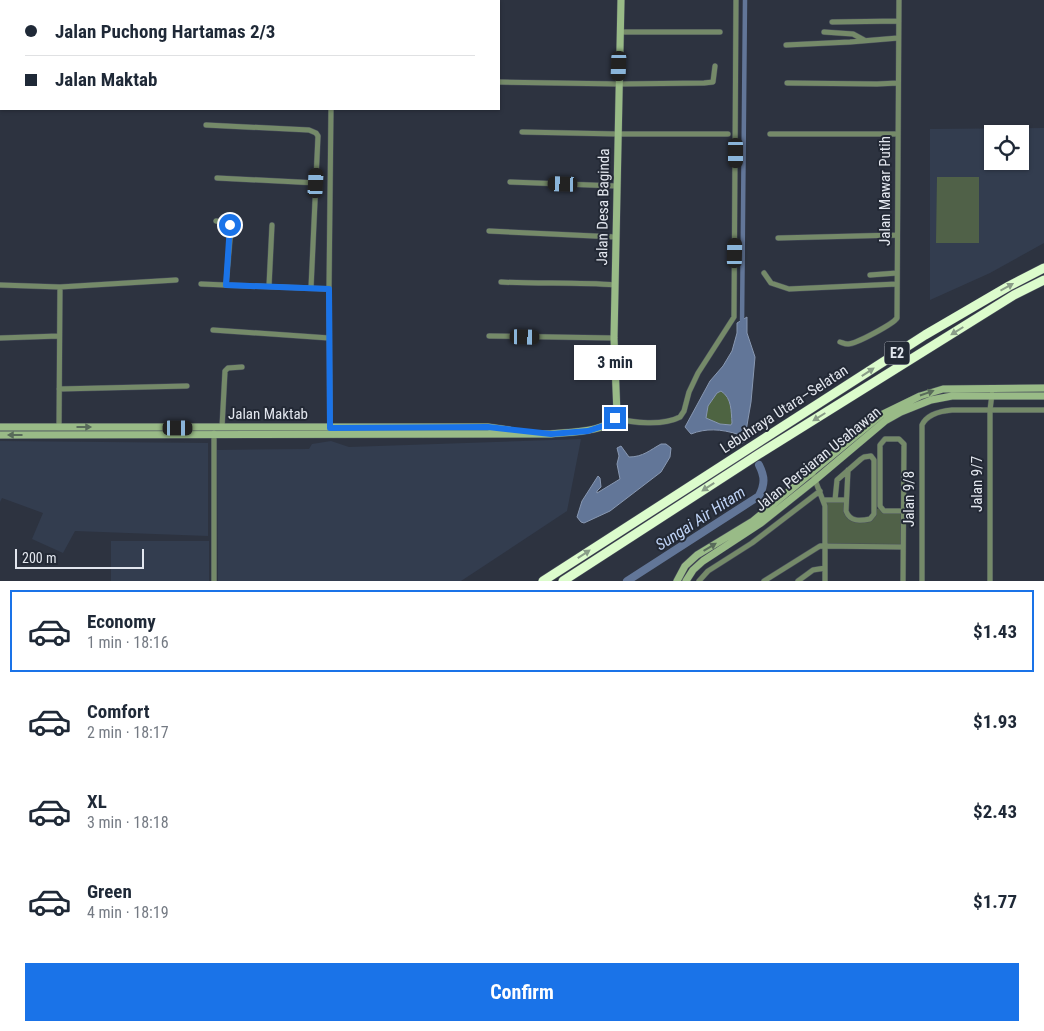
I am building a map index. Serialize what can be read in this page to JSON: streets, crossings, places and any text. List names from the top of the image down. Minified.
{"streets":{"highway":["E2","Lebuhraya Utara–Selatan"],"street":["Jalan Mawar Putih","Jalan Desa Baginda","Jalan Maktab","Jalan Persiaran Usahawan","Jalan 9/7","Jalan 9/8"]},"crossings":[["Jalan Desa Baginda","Jalan Maktab"],["Jalan Persiaran Usahawan","Jalan 9/7"],["Jalan 9/7","Jalan 9/8"]],"water":["Sungai Air Hitam"],"scale_bar":"200 m","page":{"banner":["Jalan Puchong Hartamas 2/3","Jalan Maktab"],"bubble":"3 min","scale":"200 m","list":[{"name":"Economy","note":"1 min · 18:16","value":"$1.43"},{"name":"Comfort","note":"2 min · 18:17","value":"$1.93"},{"name":"XL","note":"3 min · 18:18","value":"$2.43"},{"name":"Green","note":"4 min · 18:19","value":"$1.77"}],"buttons":"Confirm"}}
